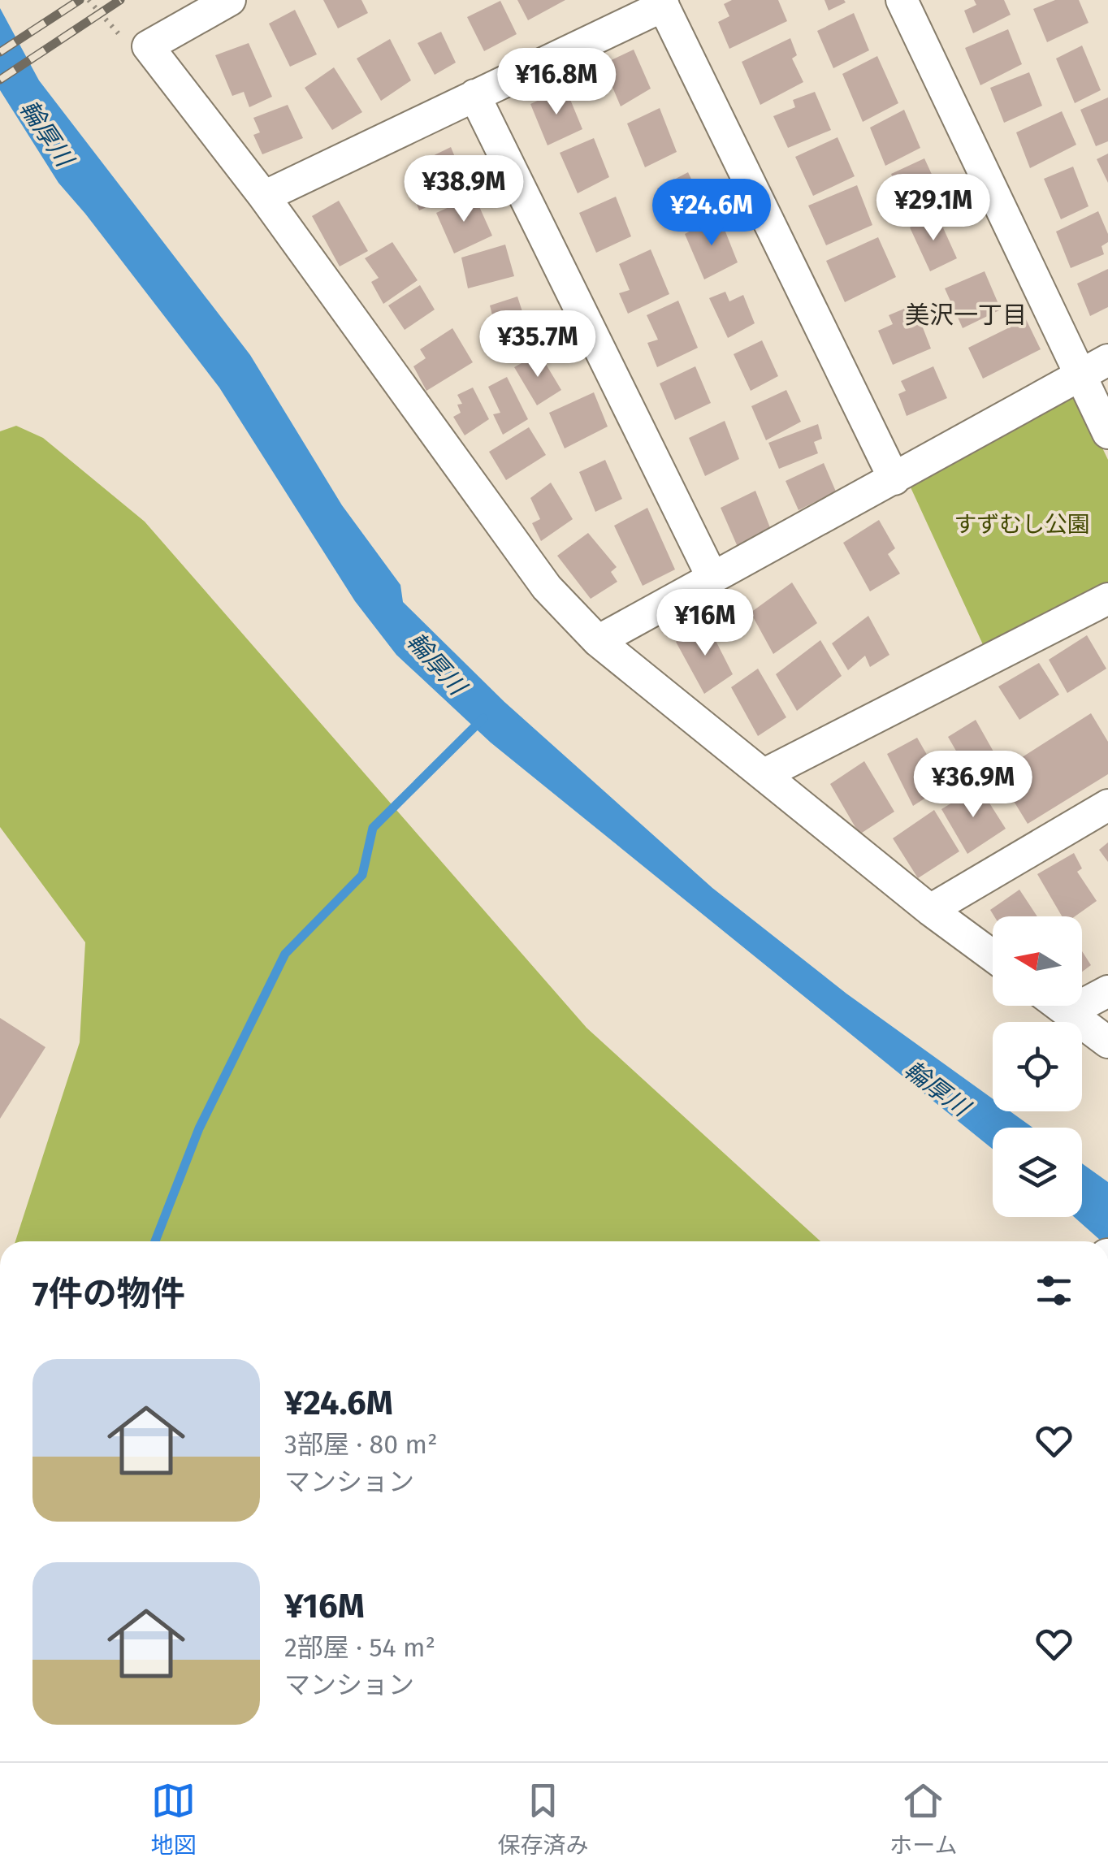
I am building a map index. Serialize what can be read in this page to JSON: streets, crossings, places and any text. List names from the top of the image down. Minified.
{"districts":["美沢一丁目"],"water":["輪厚川"],"parks":["すずむし公園"],"north":"left","page":{"price":["¥16.8M","¥38.9M","¥29.1M","¥24.6M","¥35.7M","¥16M","¥36.9M"],"heading":"7件の物件","list":[{"name":"¥24.6M","note":"3部屋 · 80 m² · マンション"},{"name":"¥16M","note":"2部屋 · 54 m² · マンション"}],"tabs":["地図","保存済み","ホーム"]}}
